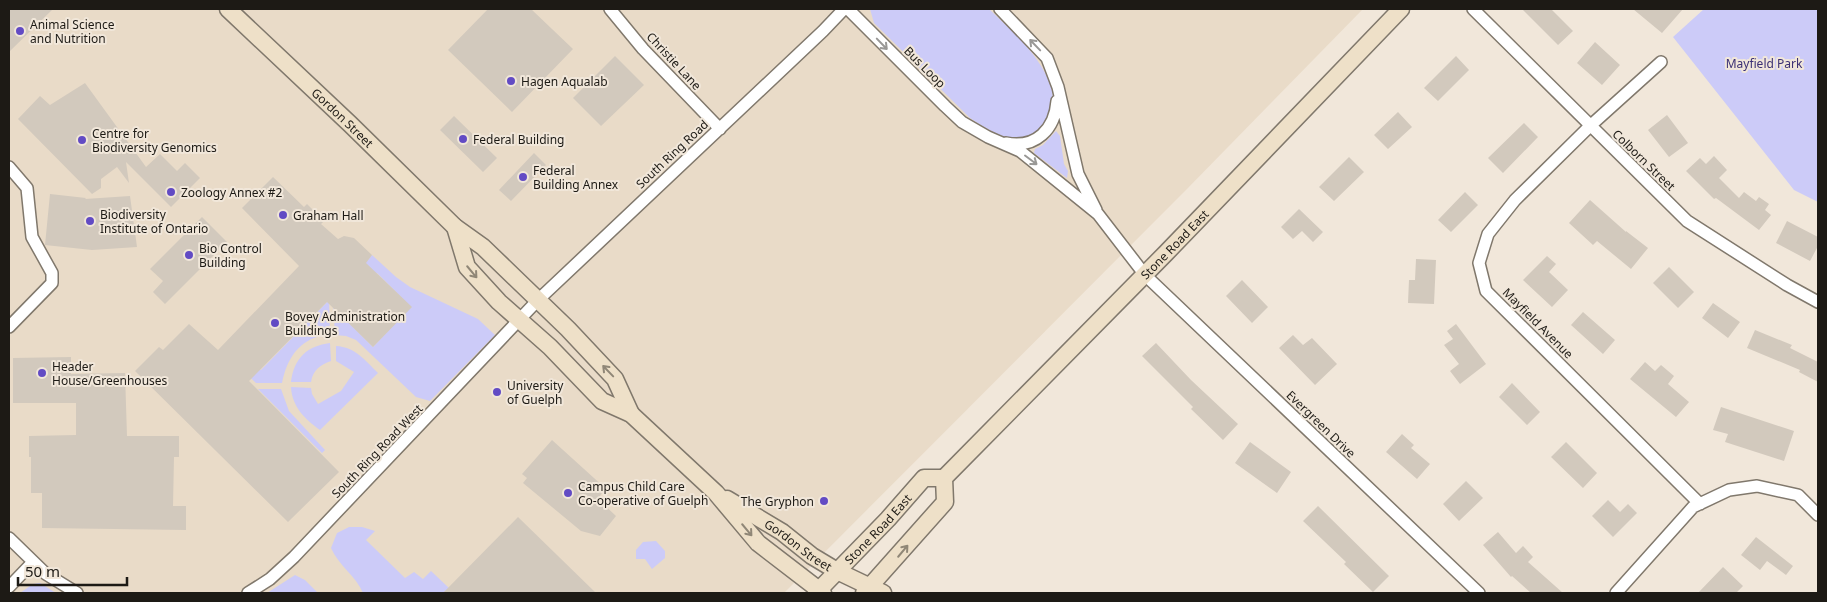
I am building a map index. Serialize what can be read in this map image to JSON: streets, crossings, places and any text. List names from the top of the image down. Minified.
{"streets":{"main road":["Gordon Street","Stone Road East"],"street":["Christie Lane","Bus Loop","South Ring Road","Colborn Street","Mayfield Avenue","Evergreen Drive","South Ring Road West"]},"crossings":[["Christie Lane","South Ring Road"],["Bus Loop","Stone Road East"],["Bus Loop","Evergreen Drive"],["Gordon Street","South Ring Road"],["Gordon Street","Stone Road East"],["Gordon Street","South Ring Road West"],["South Ring Road","South Ring Road West"],["Colborn Street","Mayfield Avenue"],["Stone Road East","Evergreen Drive"]],"parks":["Mayfield Park"],"places":["Animal Science and Nutrition","Hagen Aqualab","Federal Building","Centre for Biodiversity Genomics","Federal Building Annex","Zoology Annex #2","Graham Hall","Biodiversity Institute of Ontario","Bio Control Building","Bovey Administration Buildings","Header House/Greenhouses","University of Guelph","Campus Child Care Co-operative of Guelph","The Gryphon"],"scale_bar":"50 m"}
